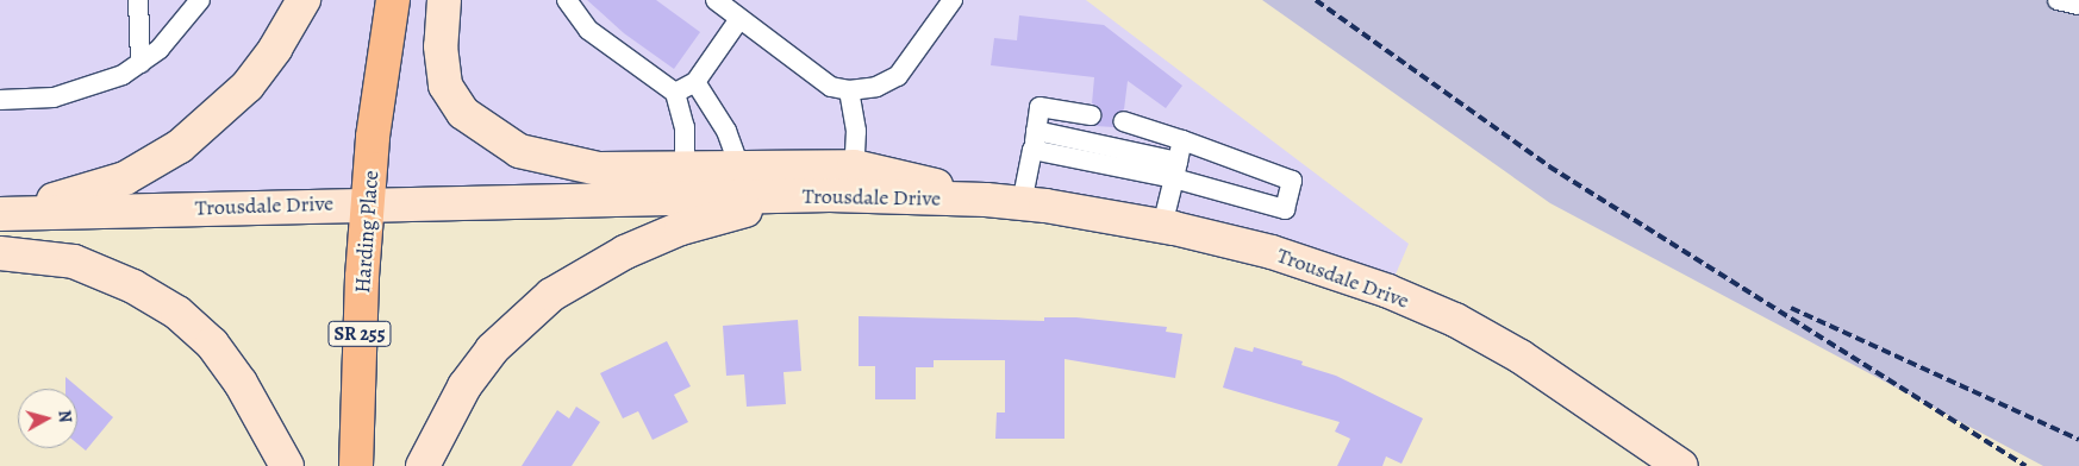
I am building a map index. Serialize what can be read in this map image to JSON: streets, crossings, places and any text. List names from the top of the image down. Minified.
{"streets":{"main road":["Harding Place","SR 255"],"street":["Trousdale Drive"]},"crossings":[["Trousdale Drive","Harding Place"]],"north":"right"}
